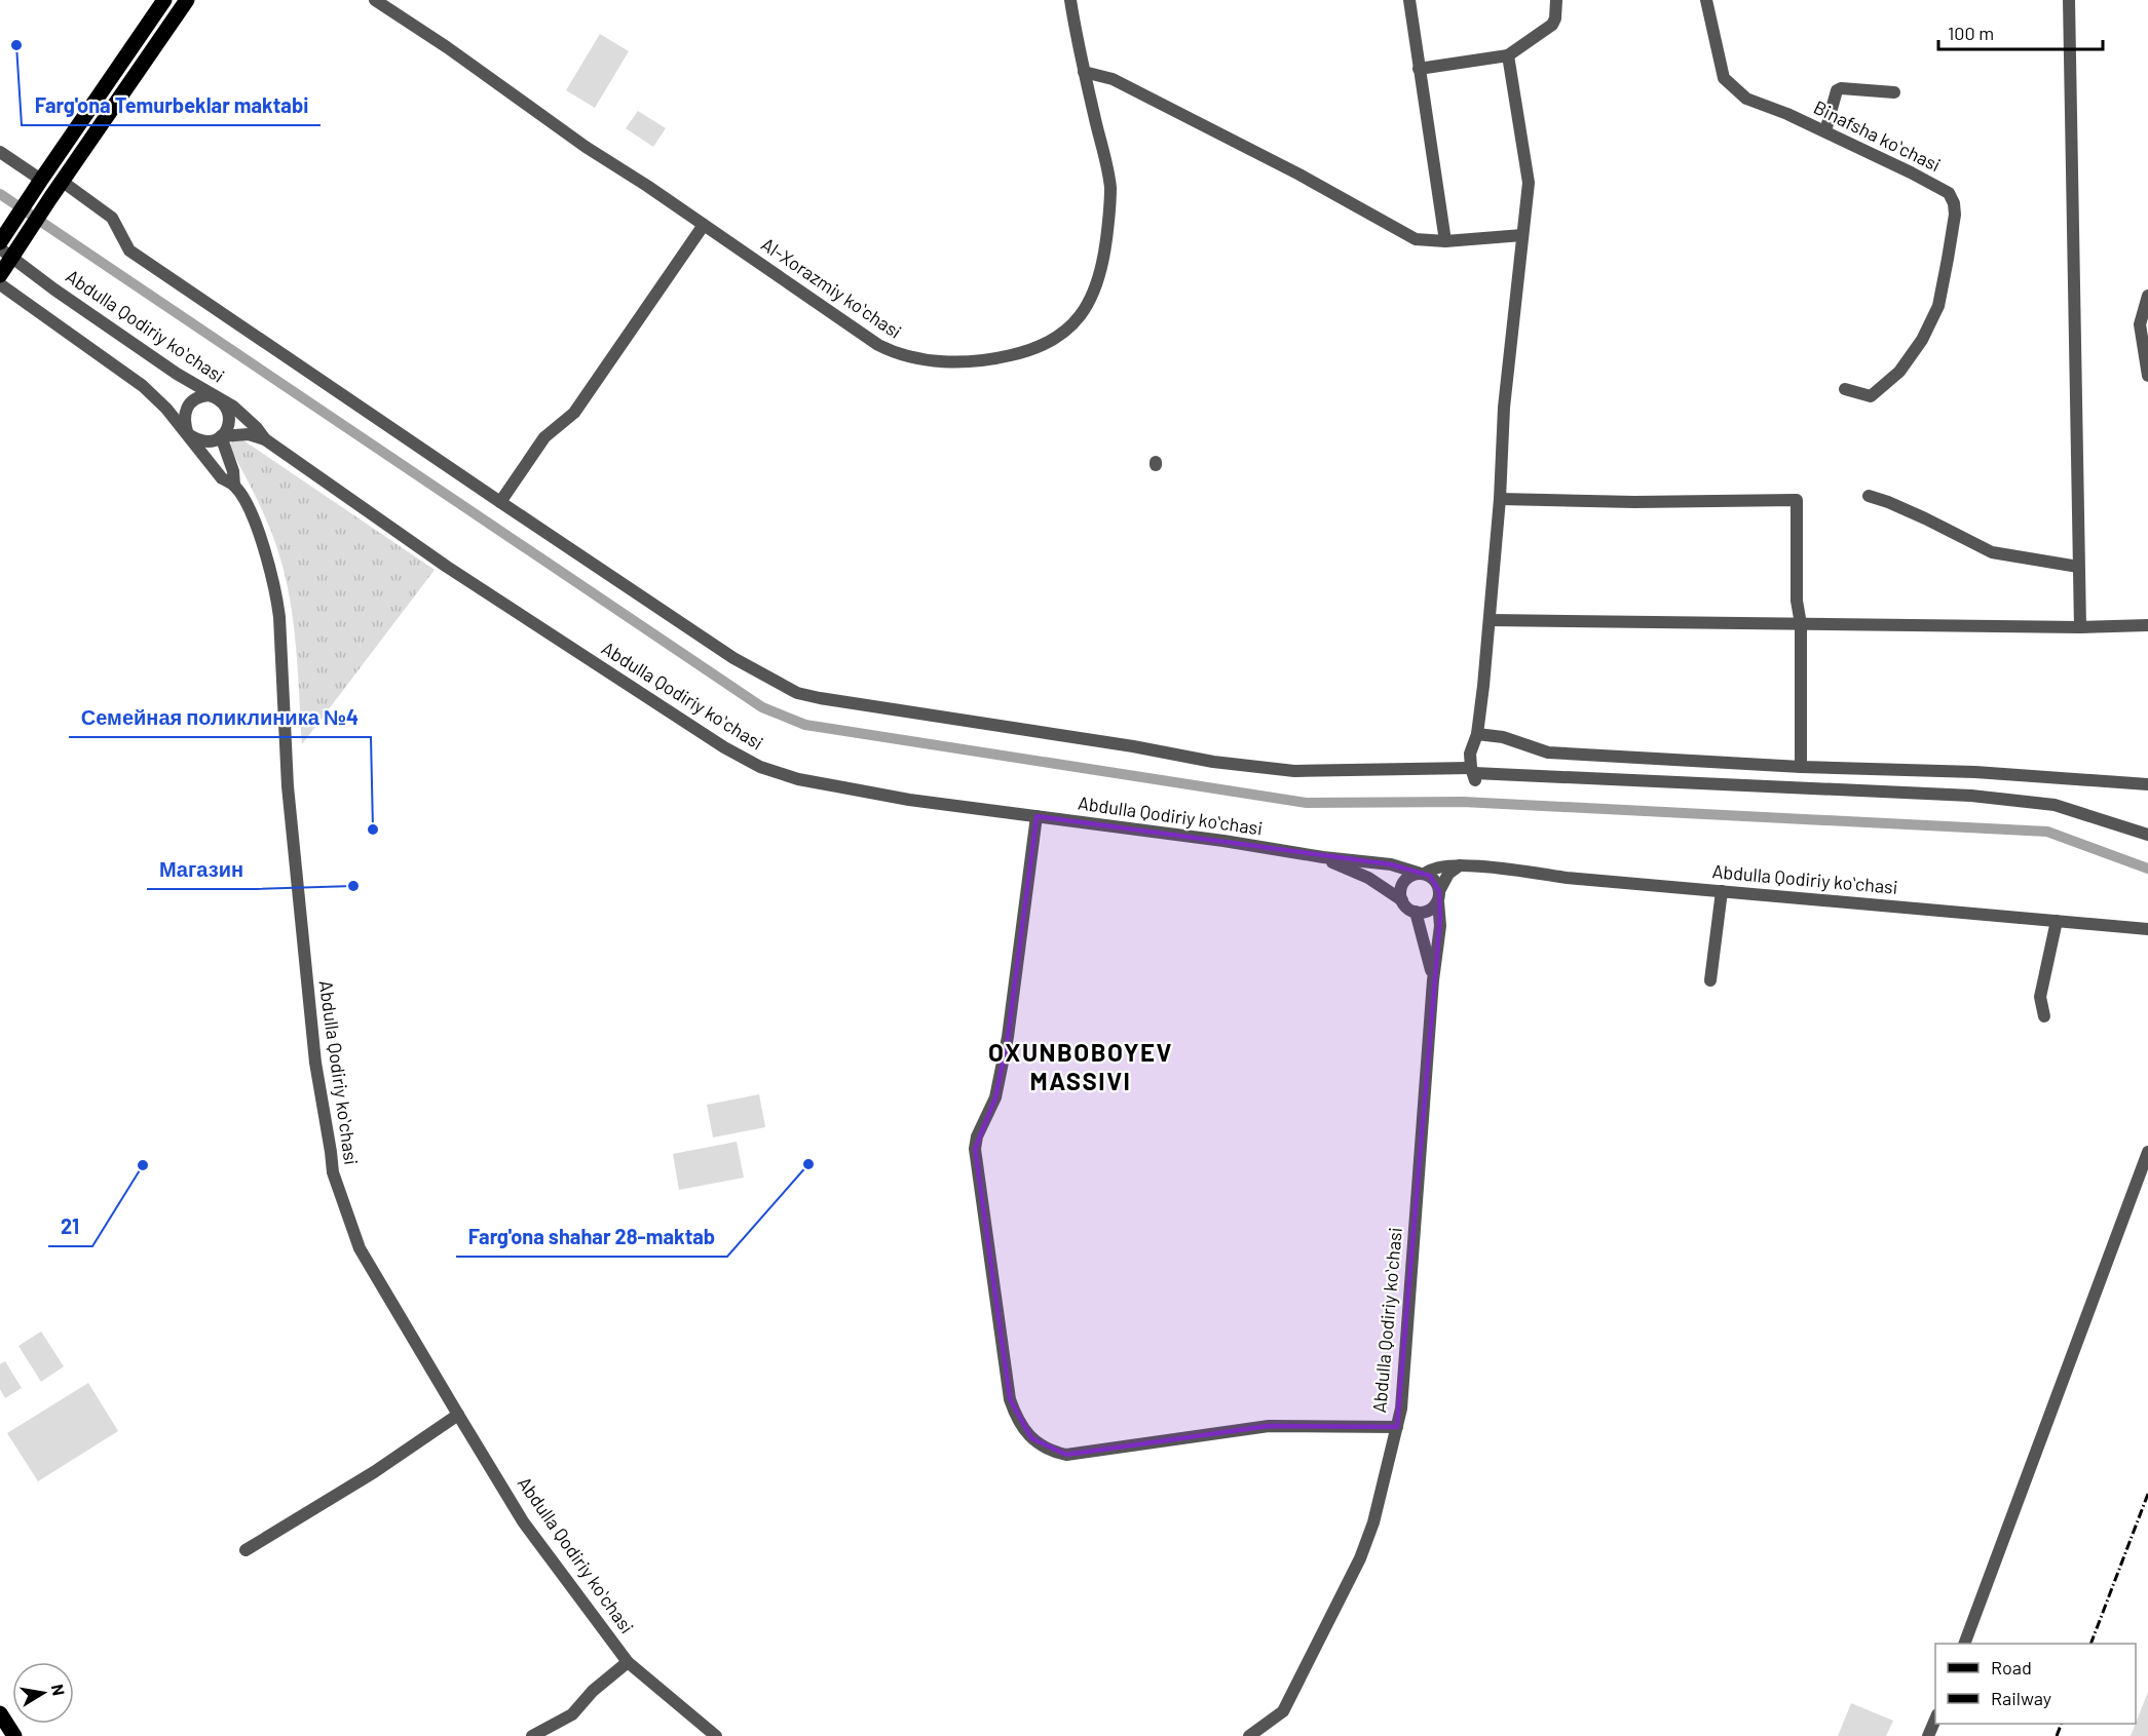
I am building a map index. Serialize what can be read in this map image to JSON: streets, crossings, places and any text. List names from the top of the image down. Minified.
{"streets":{"street":["Binafsha koʻchasi","Al-Xorazmiy koʻchasi","Abdulla Qodiriy koʻchasi"]},"districts":["OXUNBOBOYEV MASSIVI"],"places":["Farg'ona Temurbeklar maktabi","Семейная поликлиника №4","Магазин","Farg'ona shahar 28-maktab","21"],"legend":["Road","Railway"],"scale_bar":"100 m","north":"right"}
